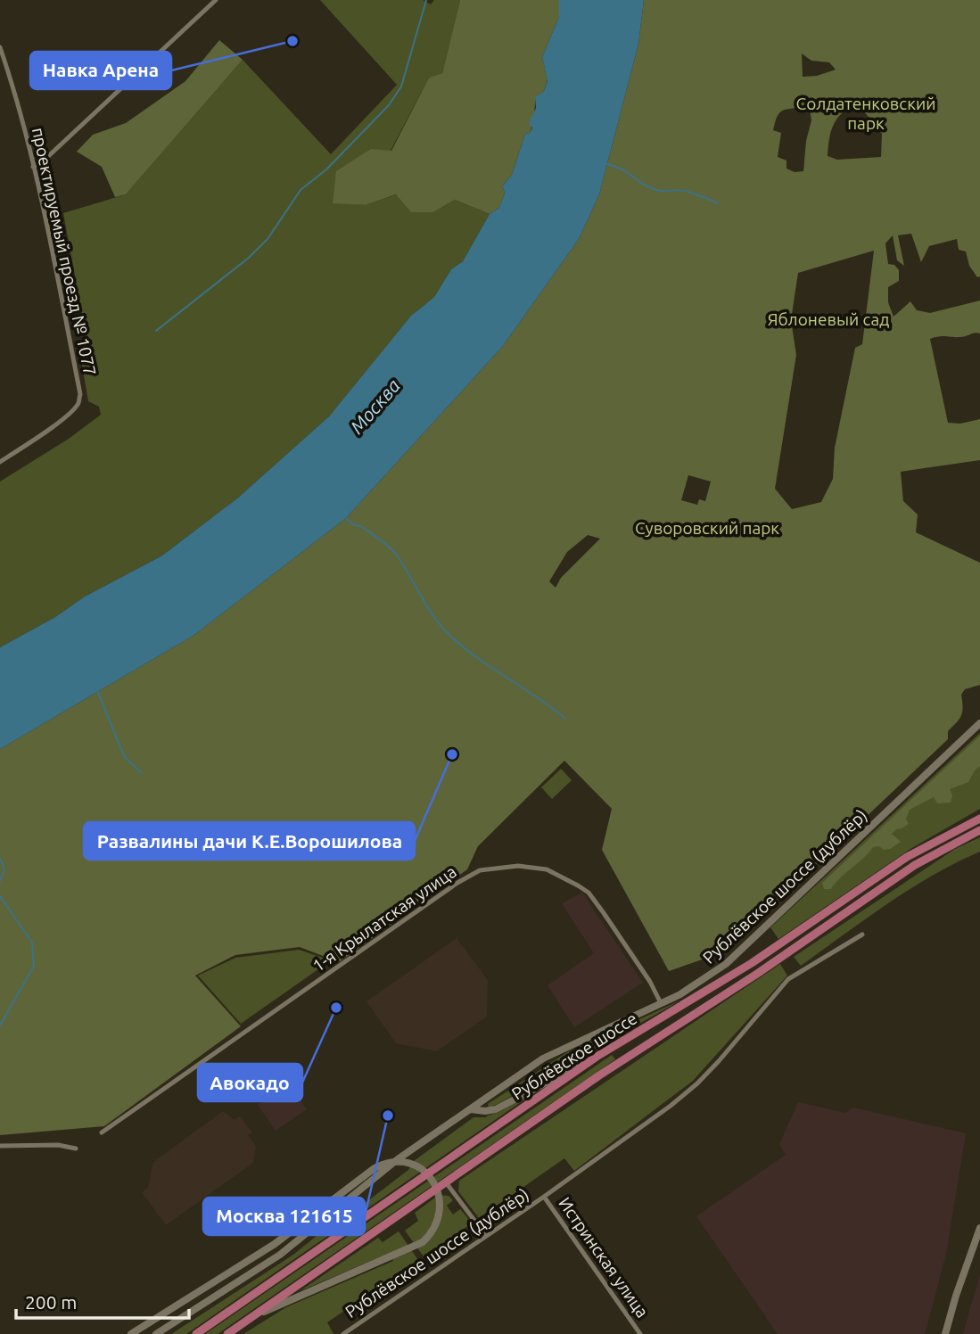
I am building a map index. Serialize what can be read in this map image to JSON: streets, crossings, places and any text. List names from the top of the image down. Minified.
{"streets":{"main road":["Рублёвское шоссе (дублёр)","Рублёвское шоссе"],"street":["проектируемый проезд № 1077","1-я Крылатская улица","Истринская улица"]},"crossings":[["Рублёвское шоссе (дублёр)","1-я Крылатская улица"],["Рублёвское шоссе (дублёр)","Истринская улица"]],"water":["Москва"],"parks":["Солдатенковский парк","Яблоневый сад","Суворовский парк"],"places":["Навка Арена","Развалины дачи К.Е.Ворошилова","Авокадо","Москва 121615"],"scale_bar":"200 m"}
